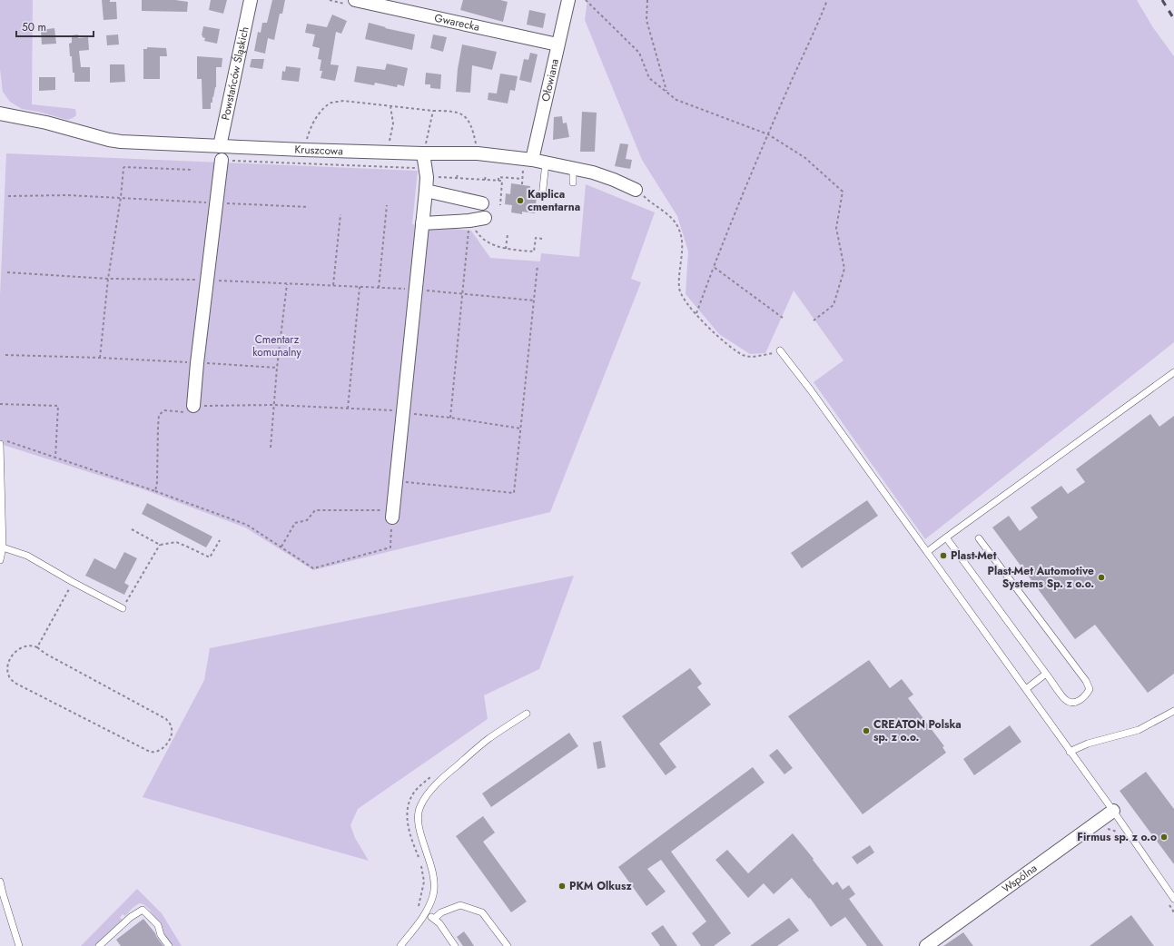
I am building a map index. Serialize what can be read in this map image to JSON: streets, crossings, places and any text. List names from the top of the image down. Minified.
{"streets":{"street":["Gwarecka","Powstańców Śląskich","Ołowiana","Kruszcowa","Wspólna"]},"crossings":[["Gwarecka","Ołowiana"],["Powstańców Śląskich","Kruszcowa"],["Ołowiana","Kruszcowa"]],"parks":["Cmentarz komunalny"],"places":["Kaplica cmentarna","Plast-Met","Plast-Met Automotive Systems Sp. z o.o.","CREATON Polska sp. z o.o.","Firmus sp. z o.o","PKM Olkusz"],"scale_bar":"50 m"}
